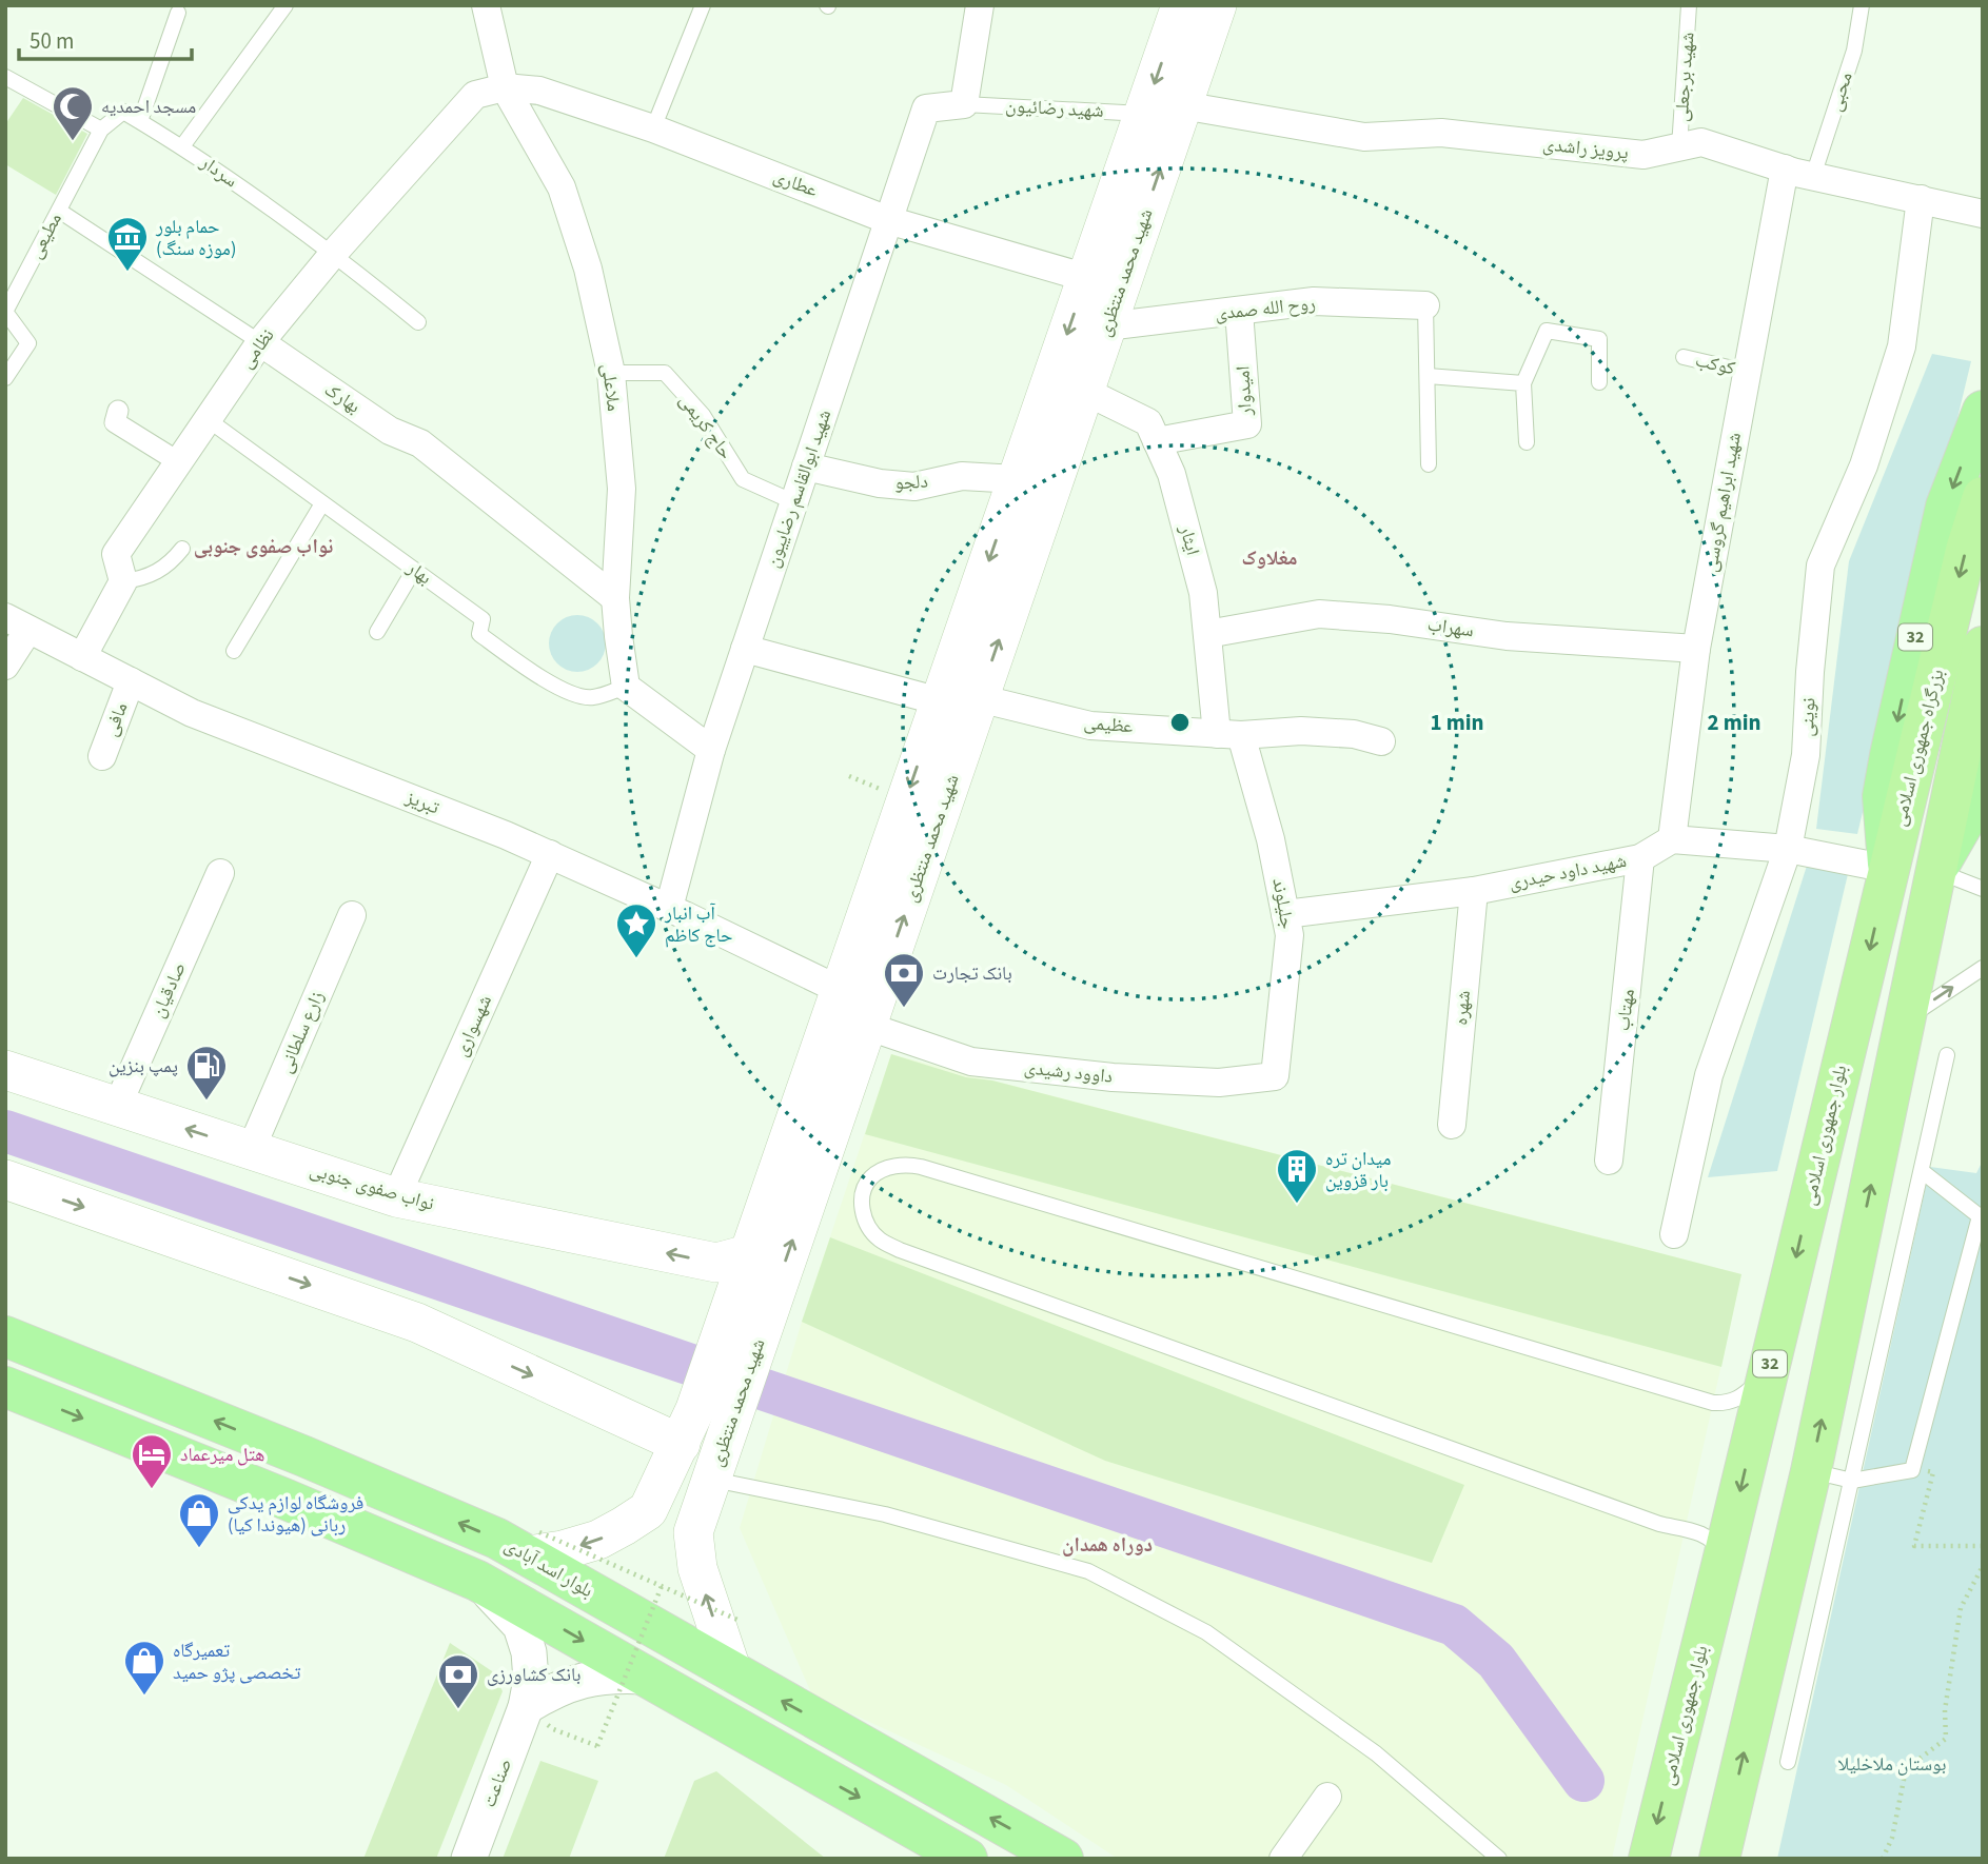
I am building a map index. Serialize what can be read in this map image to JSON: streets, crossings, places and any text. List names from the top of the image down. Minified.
{"streets":{"highway":["32","بزرگراه جمهوری اسلامی","بلوار جمهوری اسلامی"],"main road":["شهید محمد منتظری","نواب صفوی جنوبی","بلوار اسد آبادی"],"street":["پرویز راشدی","عطاری","روح الله صمدی","نظامی","ملاعلی","امیدوار","بهارک","دلجو","شهید ابوالقاسم رضاییون","شهید ابراهیم گروسی","ایثار","سهراب","نوینی","مافی","عظیمی","تبریز","شهید داود حیدری","جلیلوند","صادقیان","شهره","مهتاب","شهسواری","زارع سلطانی","داوود رشیدی","صناعت"],"lane":["شهید برجعلی","محبی","شهید رضائیون","سردار","مطیعی","کوکب","حاج کریمی","بهار"]},"crossings":[["شهید برجعلی","پرویز راشدی"],["محبی","پرویز راشدی"],["شهید رضائیون","شهید محمد منتظری"],["شهید رضائیون","شهید ابوالقاسم رضاییون"],["پرویز راشدی","شهید محمد منتظری"],["پرویز راشدی","شهید ابراهیم گروسی"],["پرویز راشدی","نوینی"],["سردار","نظامی"],["عطاری","شهید محمد منتظری"],["عطاری","نظامی"],["عطاری","ملاعلی"],["عطاری","شهید ابوالقاسم رضاییون"],["مطیعی","بهارک"],["شهید محمد منتظری","روح الله صمدی"],["شهید محمد منتظری","دلجو"],["شهید محمد منتظری","ایثار"],["شهید محمد منتظری","عظیمی"],["شهید محمد منتظری","تبریز"],["شهید محمد منتظری","داوود رشیدی"],["شهید محمد منتظری","نواب صفوی جنوبی"],["شهید محمد منتظری","بلوار اسد آبادی"],["روح الله صمدی","امیدوار"],["نظامی","ملاعلی"],["نظامی","بهارک"],["نظامی","بهار"],["کوکب","شهید ابراهیم گروسی"],["ملاعلی","بهارک"],["ملاعلی","حاج کریمی"],["ملاعلی","بهار"],["امیدوار","ایثار"],["حاج کریمی","شهید ابوالقاسم رضاییون"],["دلجو","شهید ابوالقاسم رضاییون"],["شهید ابوالقاسم رضاییون","تبریز"],["شهید ابراهیم گروسی","سهراب"],["شهید ابراهیم گروسی","شهید داود حیدری"],["ایثار","سهراب"],["ایثار","عظیمی"],["ایثار","جلیلوند"],["مافی","تبریز"],["عظیمی","جلیلوند"],["بزرگراه جمهوری اسلامی","بلوار جمهوری اسلامی"],["تبریز","شهسواری"],["شهید داود حیدری","جلیلوند"],["شهید داود حیدری","شهره"],["شهید داود حیدری","مهتاب"],["جلیلوند","داوود رشیدی"],["صادقیان","نواب صفوی جنوبی"],["شهسواری","نواب صفوی جنوبی"],["زارع سلطانی","نواب صفوی جنوبی"]],"one_way":["بلوار جمهوری اسلامی"],"districts":["نواب صفوی جنوبی","مغلاوک","دوراه همدان"],"parks":["بوستان ملاخلیلا"],"places":{"mosque":["مسجد احمدیه"],"museum":["حمام بلور (موزه سنگ)"],"place":["آب انبار حاج کاظم"],"bank":["بانک تجارت","بانک کشاورزی"],"fuel station":["پمپ بنزین"],"building":["میدان تره بار قزوین"],"hotel":["هتل میرعماد"],"shop":["فروشگاه لوازم یدکی ربانی (هیوندا کیا)","تعمیرگاه تخصصی پژو حمید"]},"scale_bar":"50 m","rings":["1 min","2 min"]}
